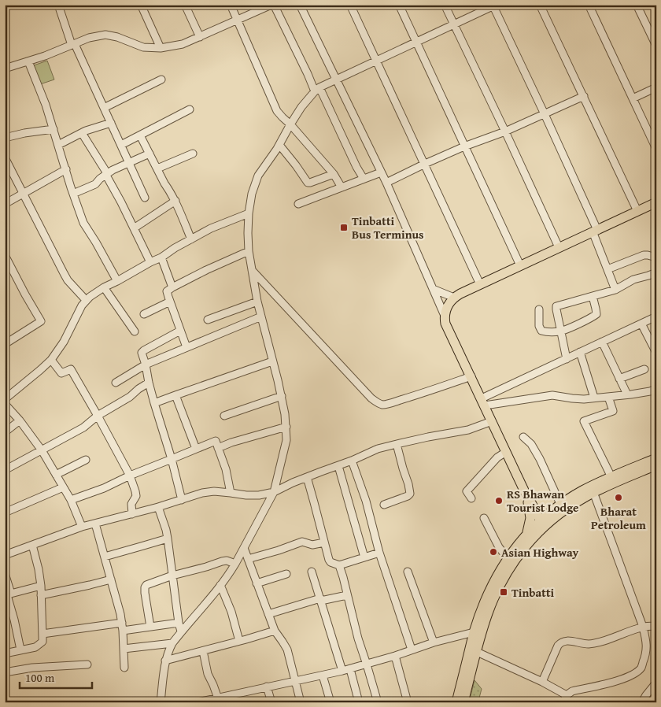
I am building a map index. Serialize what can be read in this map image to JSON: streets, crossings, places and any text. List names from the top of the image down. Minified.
{"places":{"transit":["Tinbatti Bus Terminus","Tinbatti"],"other":["Bharat Petroleum","RS Bhawan Tourist Lodge","Asian Highway"]},"scale_bar":"100 m"}
